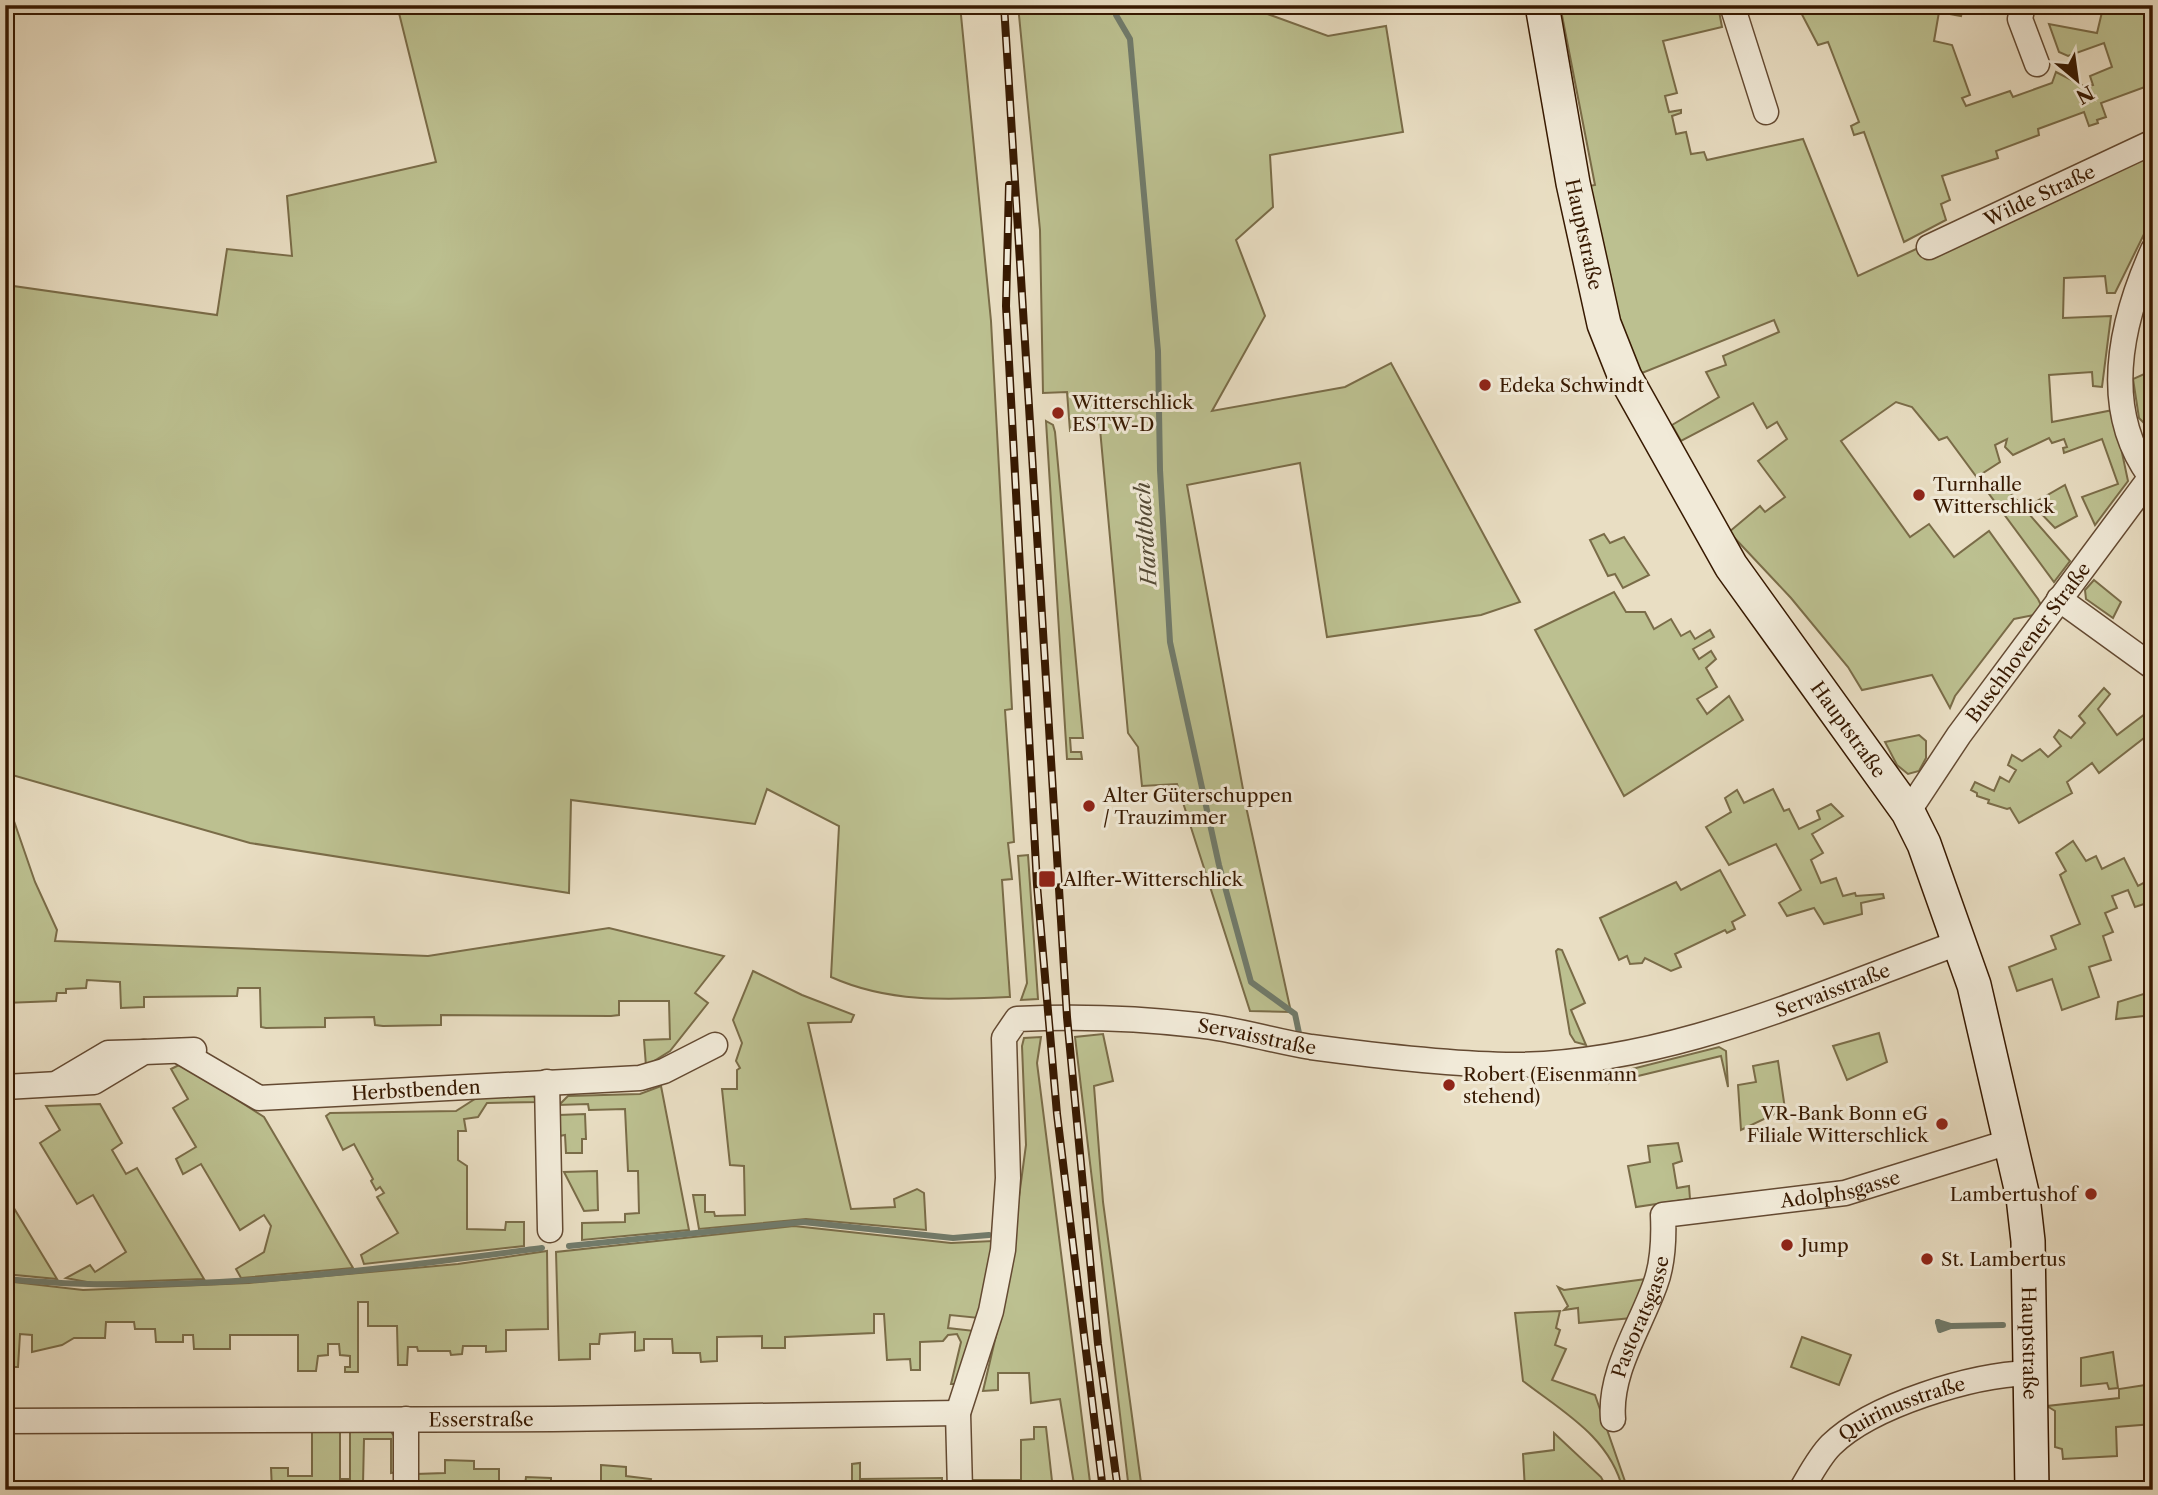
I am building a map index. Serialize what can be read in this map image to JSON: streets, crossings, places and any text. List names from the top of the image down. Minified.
{"streets":{"main road":["Hauptstraße"],"street":["Wilde Straße","Buschhovener Straße","Servaisstraße","Herbstbenden","Adolphsgasse","Pastoratsgasse","Quirinusstraße","Esserstraße"]},"crossings":[["Hauptstraße","Buschhovener Straße"],["Hauptstraße","Servaisstraße"],["Hauptstraße","Adolphsgasse"],["Hauptstraße","Quirinusstraße"],["Servaisstraße","Esserstraße"],["Adolphsgasse","Pastoratsgasse"]],"water":["Hardtbach"],"places":{"other":["Edeka Schwindt","Witterschlick ESTW-D","Turnhalle Witterschlick","Alter Güterschuppen / Trauzimmer","Robert (Eisenmann stehend)","VR-Bank Bonn eG Filiale Witterschlick","Lambertushof","Jump","St. Lambertus"],"transit":["Alfter-Witterschlick"]},"north":"bottom right"}
